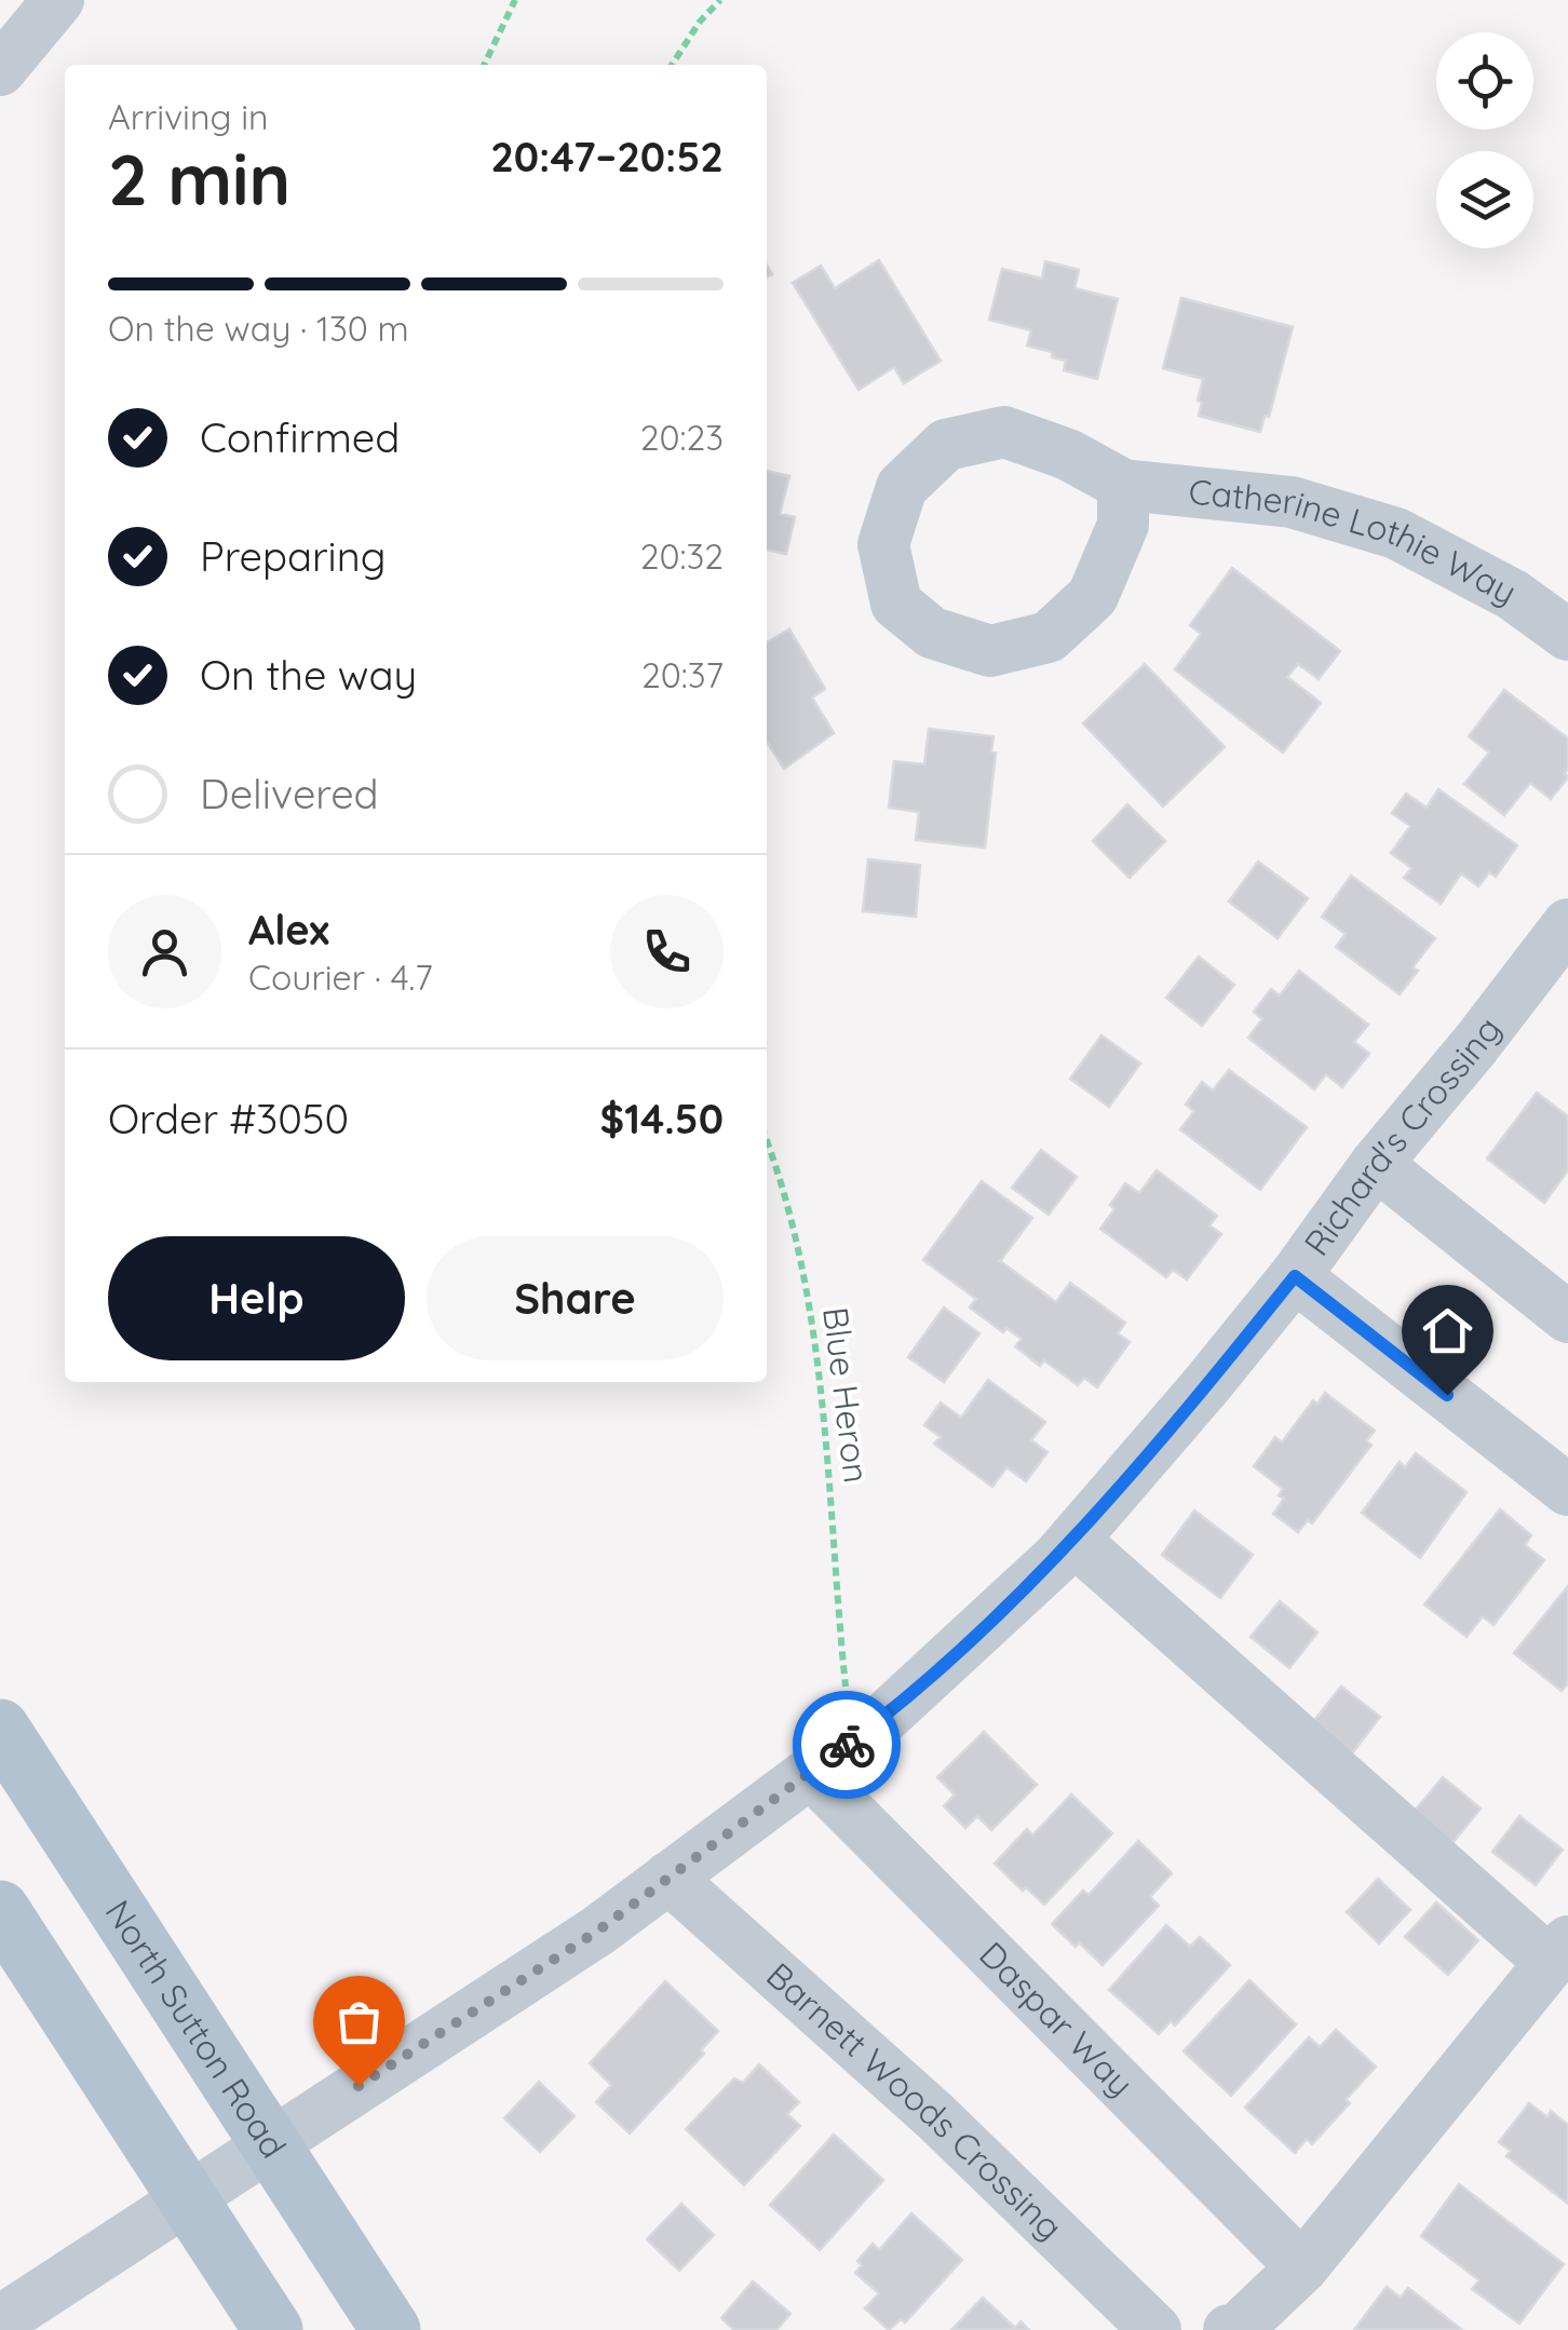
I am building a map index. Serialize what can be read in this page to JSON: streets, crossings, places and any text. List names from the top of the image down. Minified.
{"streets":{"main road":["North Sutton Road"],"street":["Catherine Lothie Way","Richard's Crossing","Daspar Way","Barnett Woods Crossing"],"path":["Blue Heron"]},"crossings":[["Richard's Crossing","Blue Heron"],["Richard's Crossing","Daspar Way"],["Richard's Crossing","North Sutton Road"],["Richard's Crossing","Barnett Woods Crossing"]],"page":{"heading":["2 min","Arriving in","20:47–20:52"],"panel":["Alex","Courier · 4.7","Order #3050","$14.50"],"bar":"On the way · 130 m","list":[["Confirmed","20:23"],["Preparing","20:32"],["On the way","20:37"],"Delivered"],"buttons":["Help","Share"]}}
